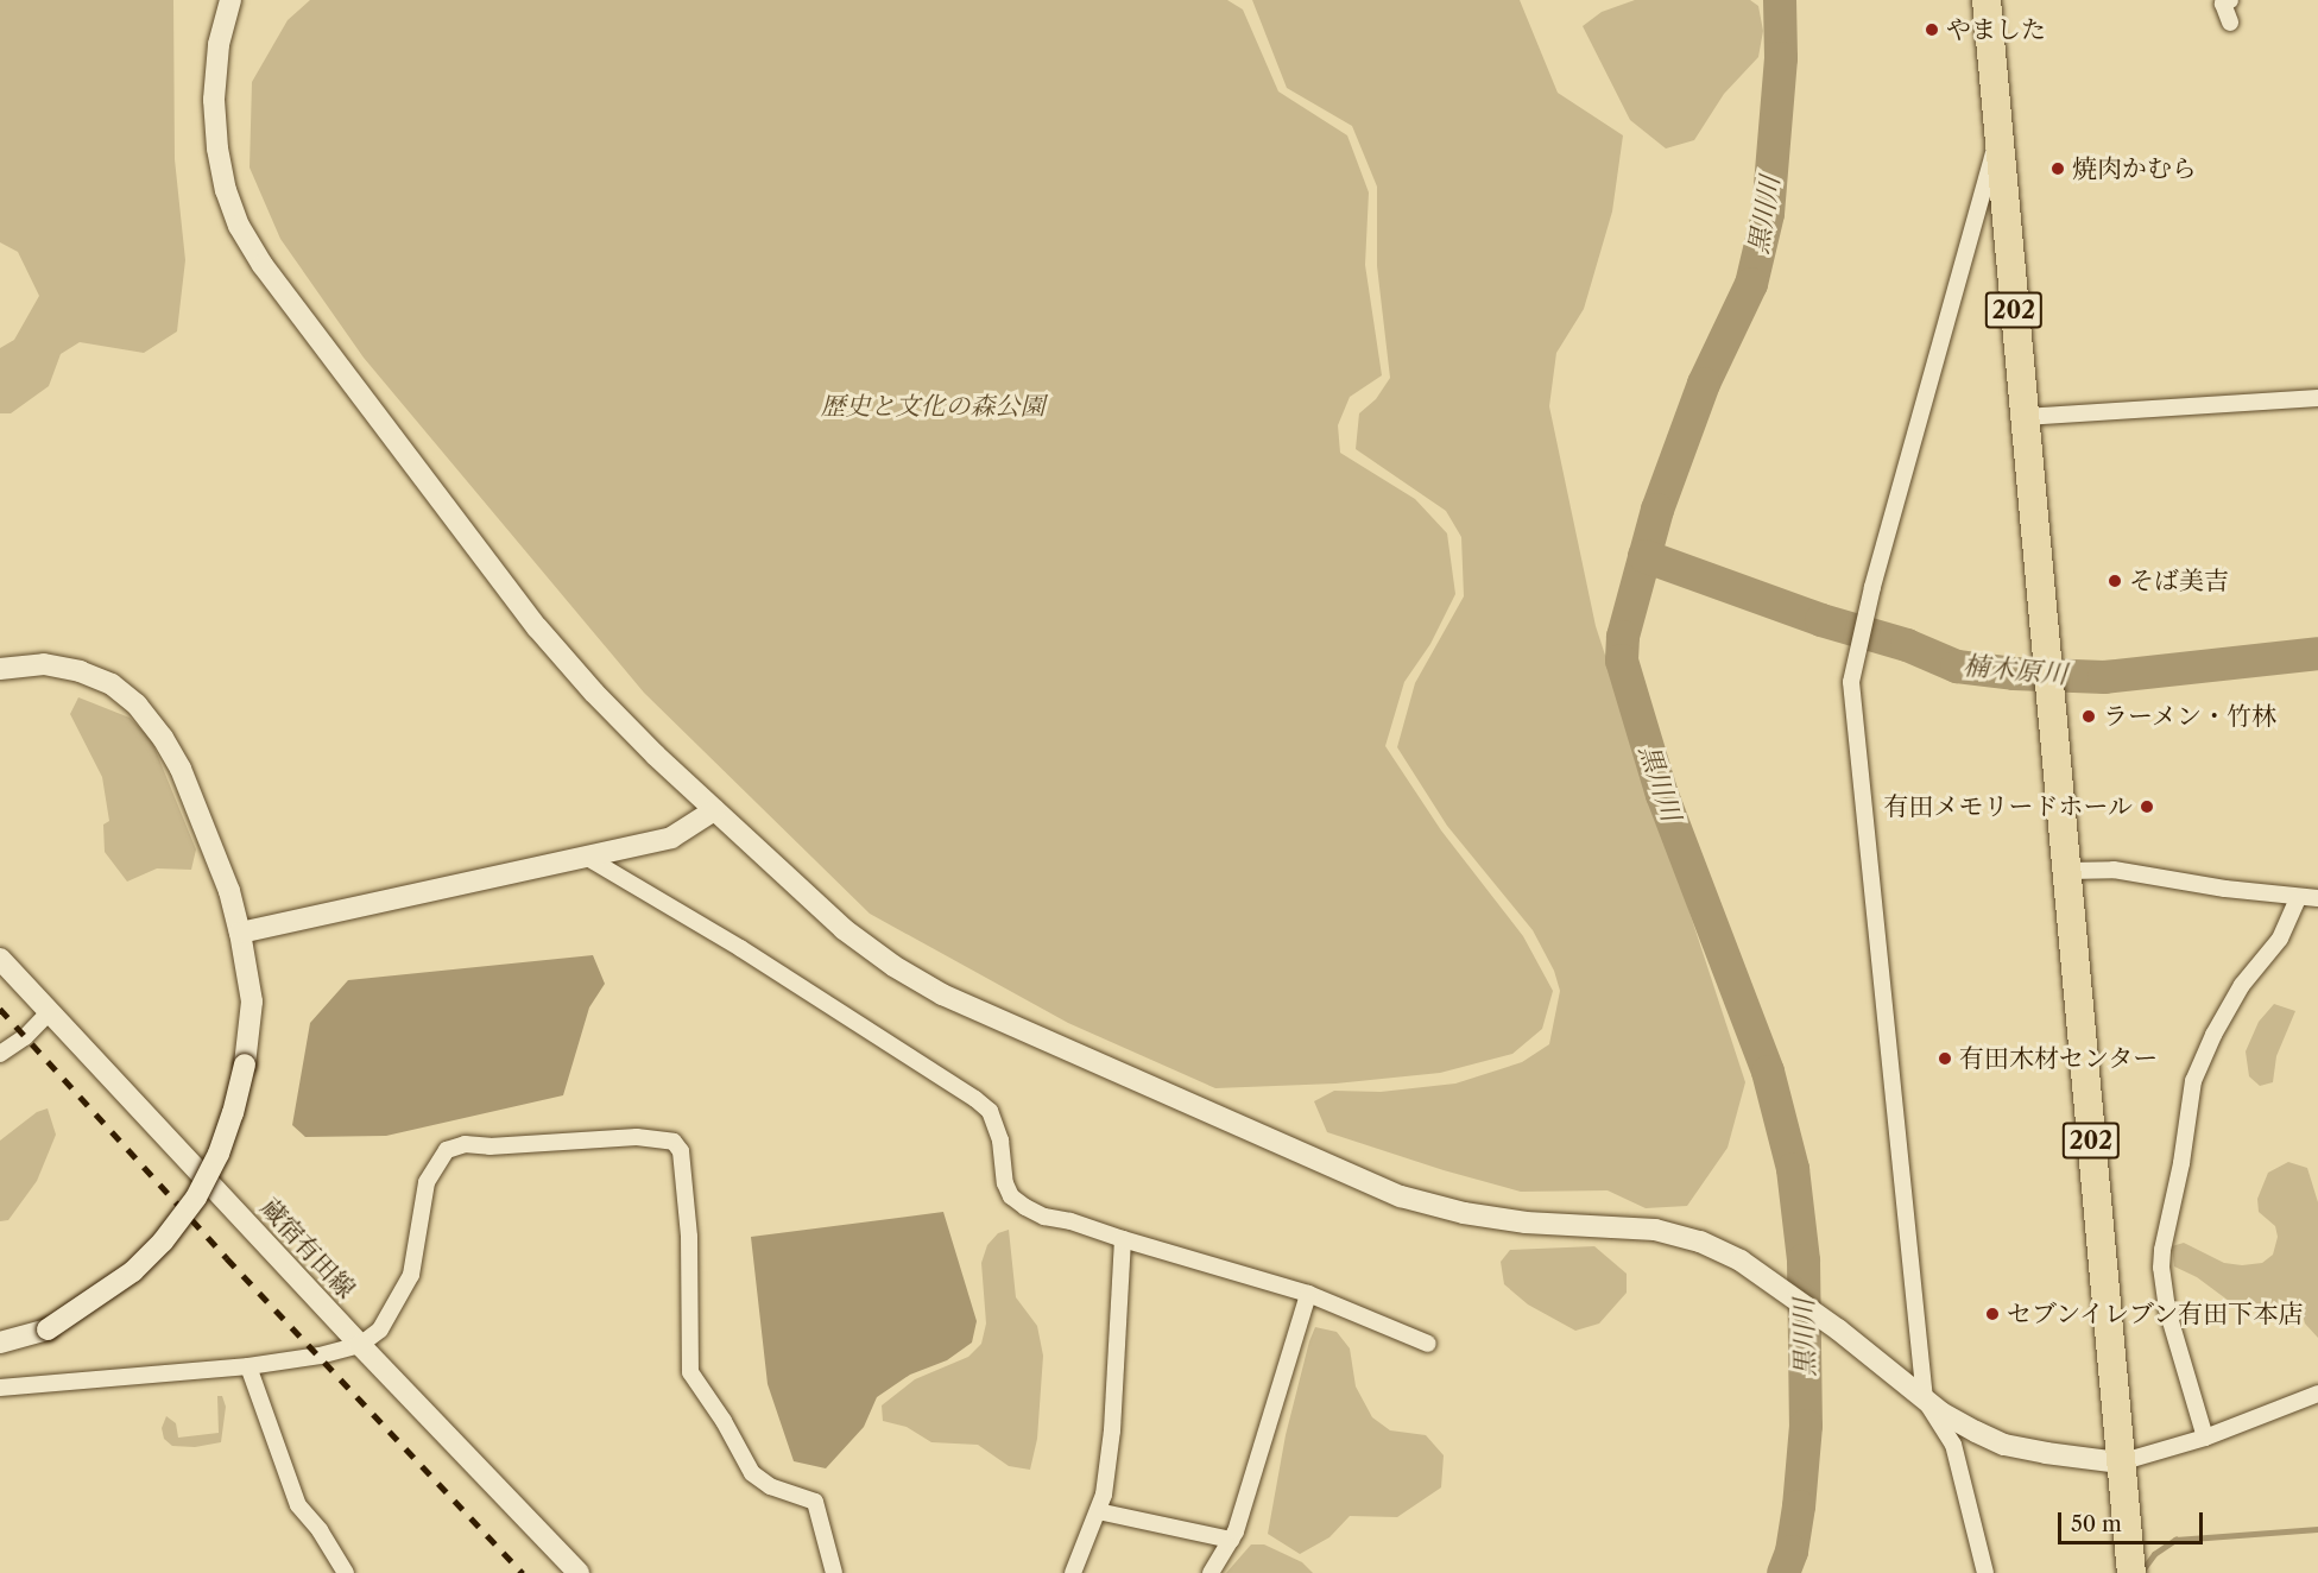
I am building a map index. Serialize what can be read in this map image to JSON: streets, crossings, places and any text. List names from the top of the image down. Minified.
{"streets":{"highway":["202"],"street":["蔵宿有田線"]},"water":["黒川川","楠木原川"],"parks":["歴史と文化の森公園"],"places":["やました","焼肉かむら","そば美吉","ラーメン・竹林","有田メモリードホール","有田木材センター","セブンイレブン有田下本店"],"scale_bar":"50 m"}
